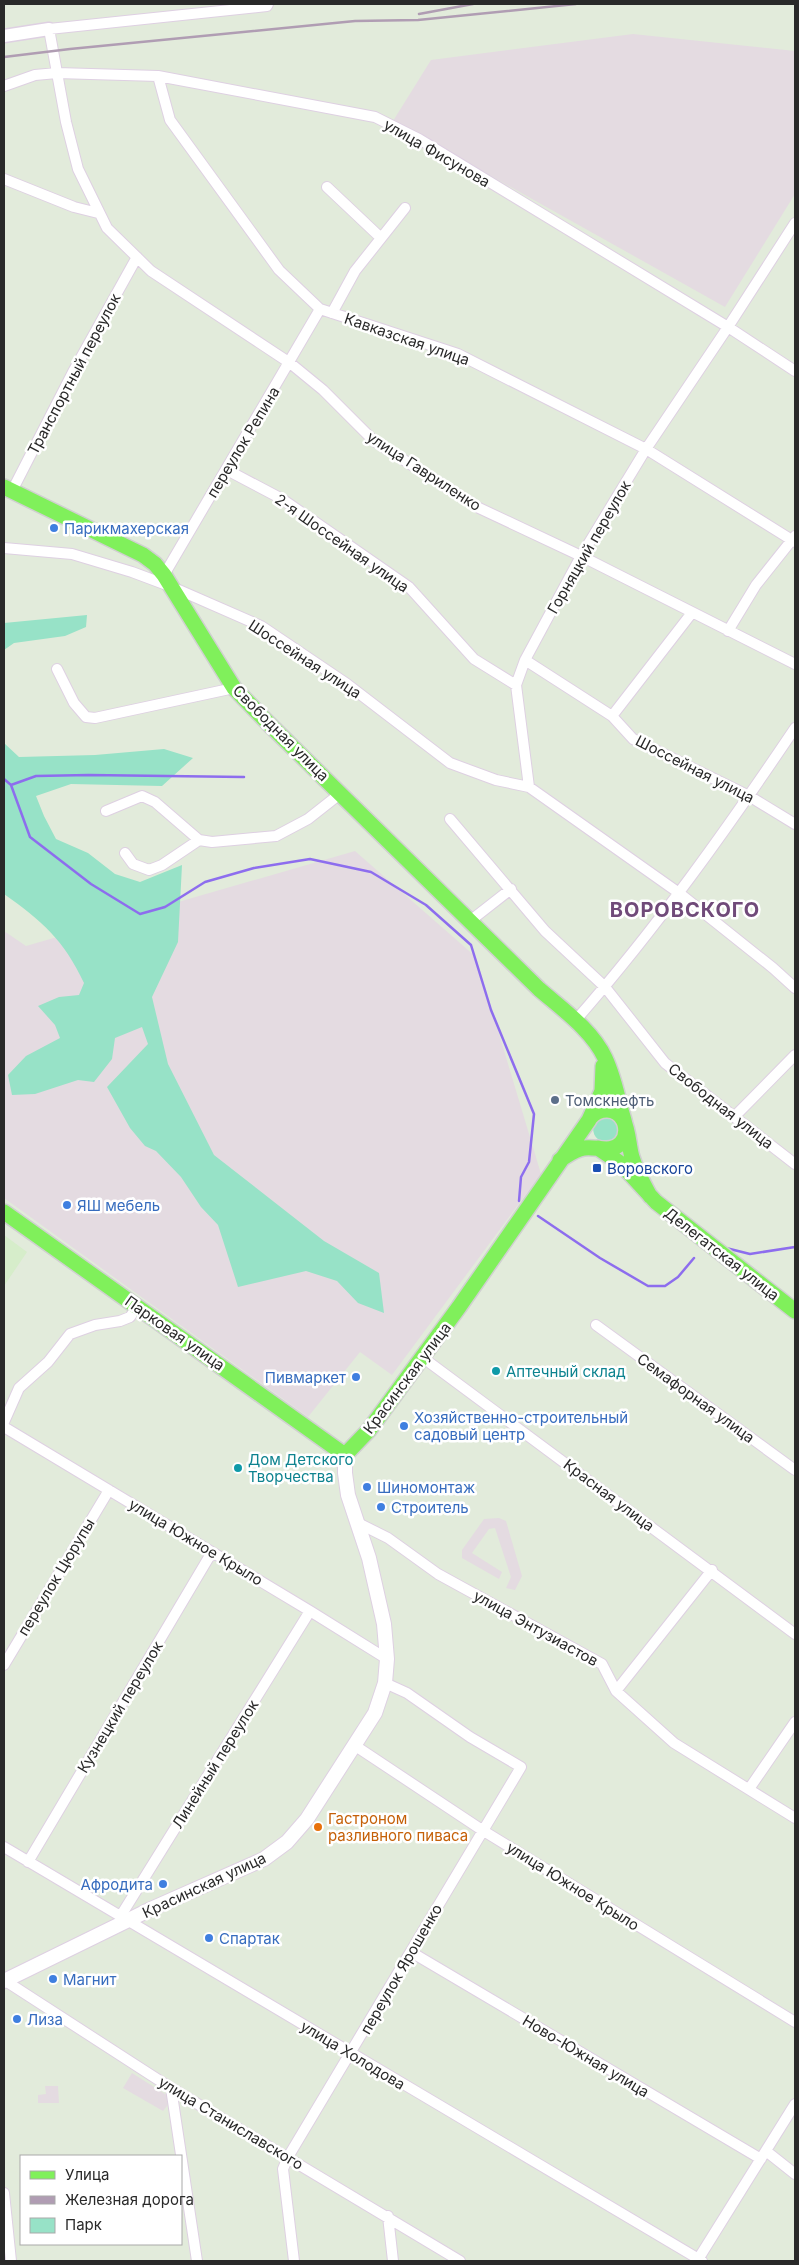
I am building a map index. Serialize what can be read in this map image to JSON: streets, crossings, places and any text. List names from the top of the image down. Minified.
{"streets":{"main road":["Шоссейная улица","Свободная улица","Делегатская улица","Парковая улица","Красинская улица"],"street":["улица Фисунова","Кавказская улица","Транспортный переулок","переулок Репина","улица Гавриленко","2-я Шоссейная улица","Горняцкий переулок","Семафорная улица","Красная улица","улица Южное Крыло","переулок Цюрупы","улица Энтузиастов","Кузнецкий переулок","Линейный переулок","переулок Ярошенко","улица Холодова","Ново-Южная улица","улица Станиславского"]},"crossings":[["улица Фисунова","Кавказская улица"],["улица Фисунова","улица Гавриленко"],["улица Фисунова","Горняцкий переулок"],["Кавказская улица","переулок Репина"],["Кавказская улица","Горняцкий переулок"],["Транспортный переулок","улица Гавриленко"],["Транспортный переулок","Шоссейная улица"],["переулок Репина","улица Гавриленко"],["переулок Репина","2-я Шоссейная улица"],["переулок Репина","Шоссейная улица"],["переулок Репина","Свободная улица"],["улица Гавриленко","Горняцкий переулок"],["2-я Шоссейная улица","Горняцкий переулок"],["Горняцкий переулок","Шоссейная улица"],["Шоссейная улица","Свободная улица"],["Свободная улица","Делегатская улица"],["Свободная улица","Красинская улица"],["Делегатская улица","Красинская улица"],["Парковая улица","Красинская улица"],["Красинская улица","Красная улица"],["Красинская улица","улица Южное Крыло"],["Красинская улица","улица Энтузиастов"],["Красинская улица","Линейный переулок"],["Красинская улица","переулок Ярошенко"],["Красинская улица","улица Холодова"],["Красинская улица","улица Станиславского"],["улица Южное Крыло","переулок Цюрупы"],["улица Южное Крыло","Кузнецкий переулок"],["улица Южное Крыло","Линейный переулок"],["улица Южное Крыло","переулок Ярошенко"],["Кузнецкий переулок","улица Холодова"],["Линейный переулок","улица Холодова"],["переулок Ярошенко","улица Холодова"],["переулок Ярошенко","Ново-Южная улица"],["переулок Ярошенко","улица Станиславского"]],"districts":["ВОРОВСКОГО"],"places":{"other":["Парикмахерская","Томскнефть","ЯШ мебель","Аптечный склад","Пивмаркет","Хозяйственно-строительный садовый центр","Дом Детского Творчества","Шиномонтаж","Строитель","Гастроном разливного пиваса","Афродита","Спартак","Магнит","Лиза"],"transit":["Воровского"]},"legend":["Улица","Железная дорога","Парк"]}
